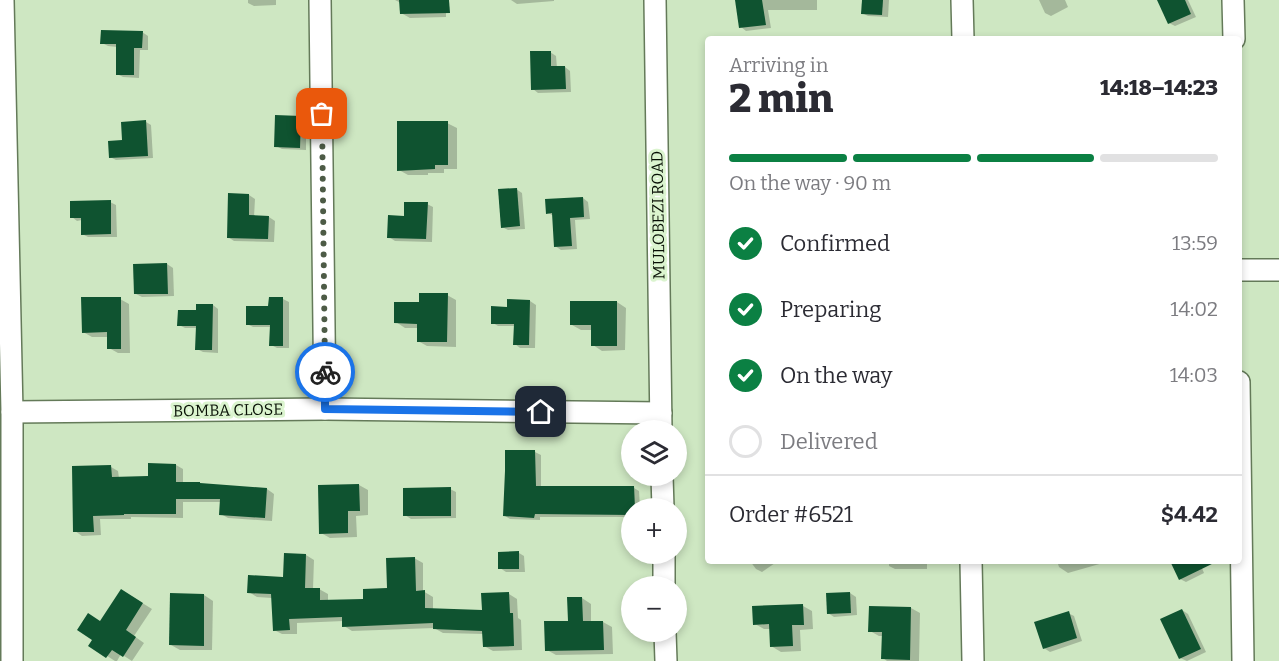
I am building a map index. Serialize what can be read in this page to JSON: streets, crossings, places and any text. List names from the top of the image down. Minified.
{"streets":{"street":["MULOBEZI ROAD","BOMBA CLOSE"]},"page":{"heading":["2 min","Arriving in","14:18–14:23"],"panel":["Order #6521","$4.42"],"bar":"On the way · 90 m","list":[["Confirmed","13:59"],["Preparing","14:02"],["On the way","14:03"],"Delivered"],"map_buttons":["+","−"]}}
